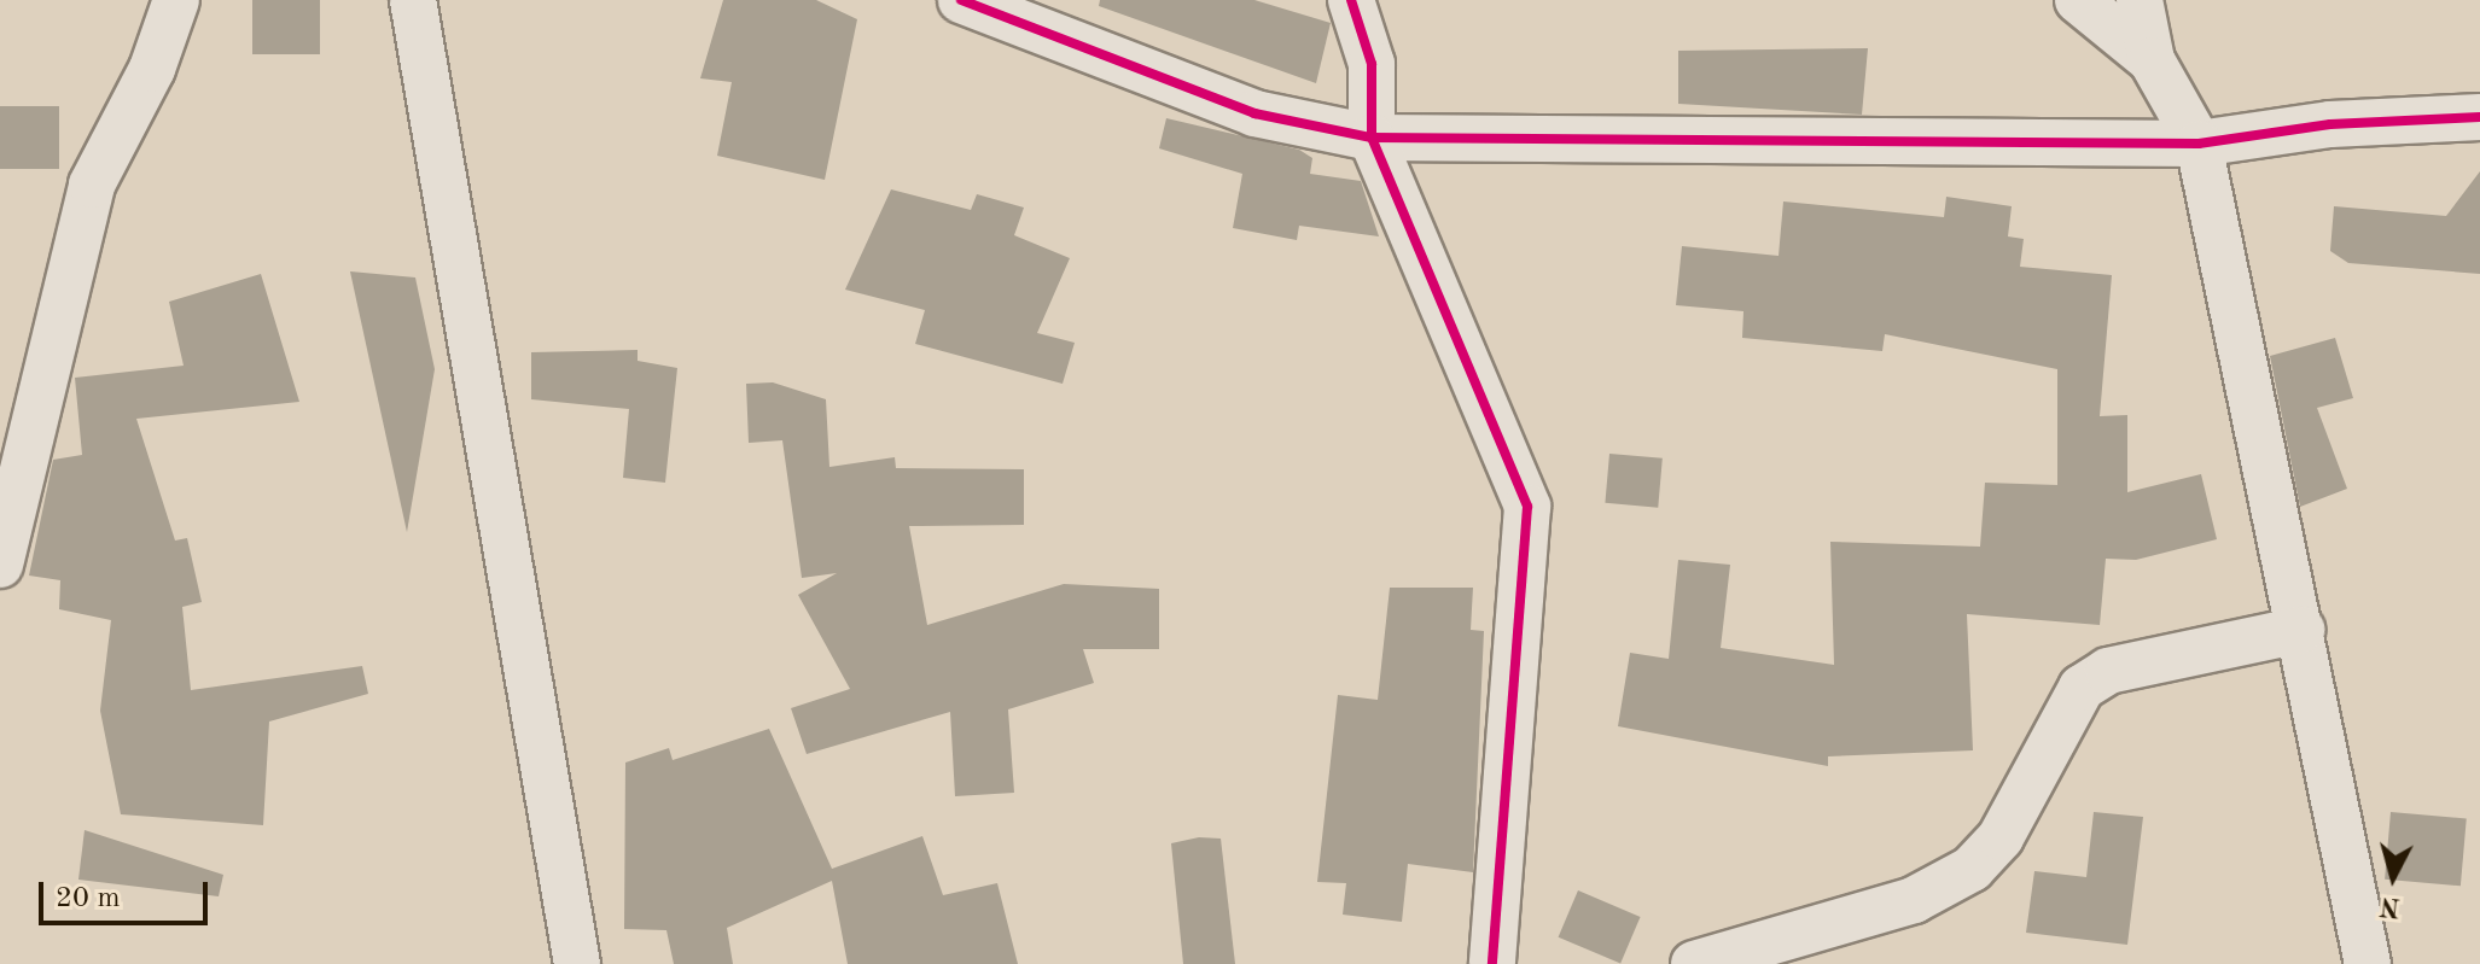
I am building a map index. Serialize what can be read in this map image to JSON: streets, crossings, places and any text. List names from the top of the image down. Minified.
{"scale_bar":"20 m","north":"bottom"}
